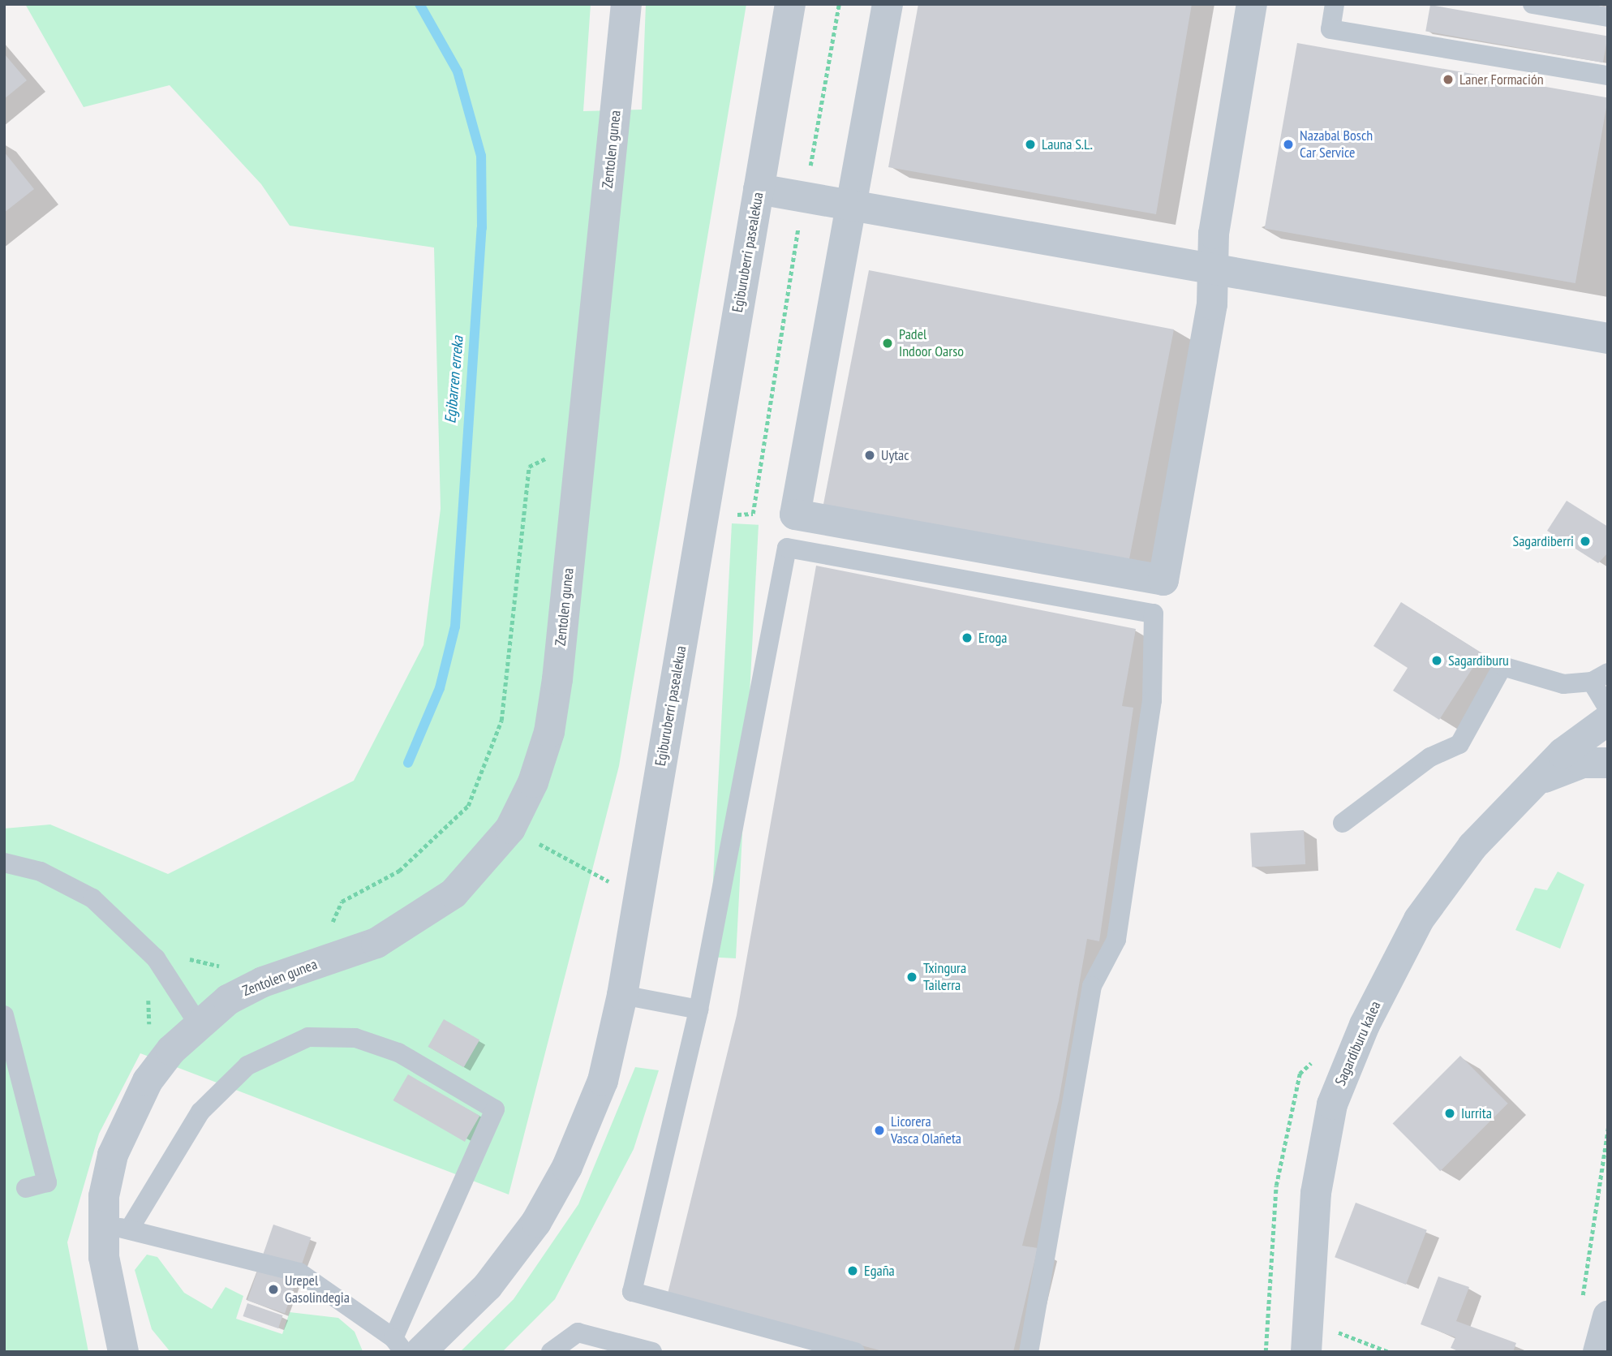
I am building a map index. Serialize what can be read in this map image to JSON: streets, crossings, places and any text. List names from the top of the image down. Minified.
{"streets":{"street":["Zentolen gunea","Egiburuberri pasealekua","Sagardiburu kalea"]},"water":["Egibarren erreka"],"places":["Laner Formación","Launa S.L.","Nazabal Bosch Car Service","Padel Indoor Oarso","Uytac","Sagardiberri","Eroga","Sagardiburu","Txingura Tailerra","Iurrita","Licorera Vasca Olañeta","Egaña","Urepel Gasolindegia"]}
